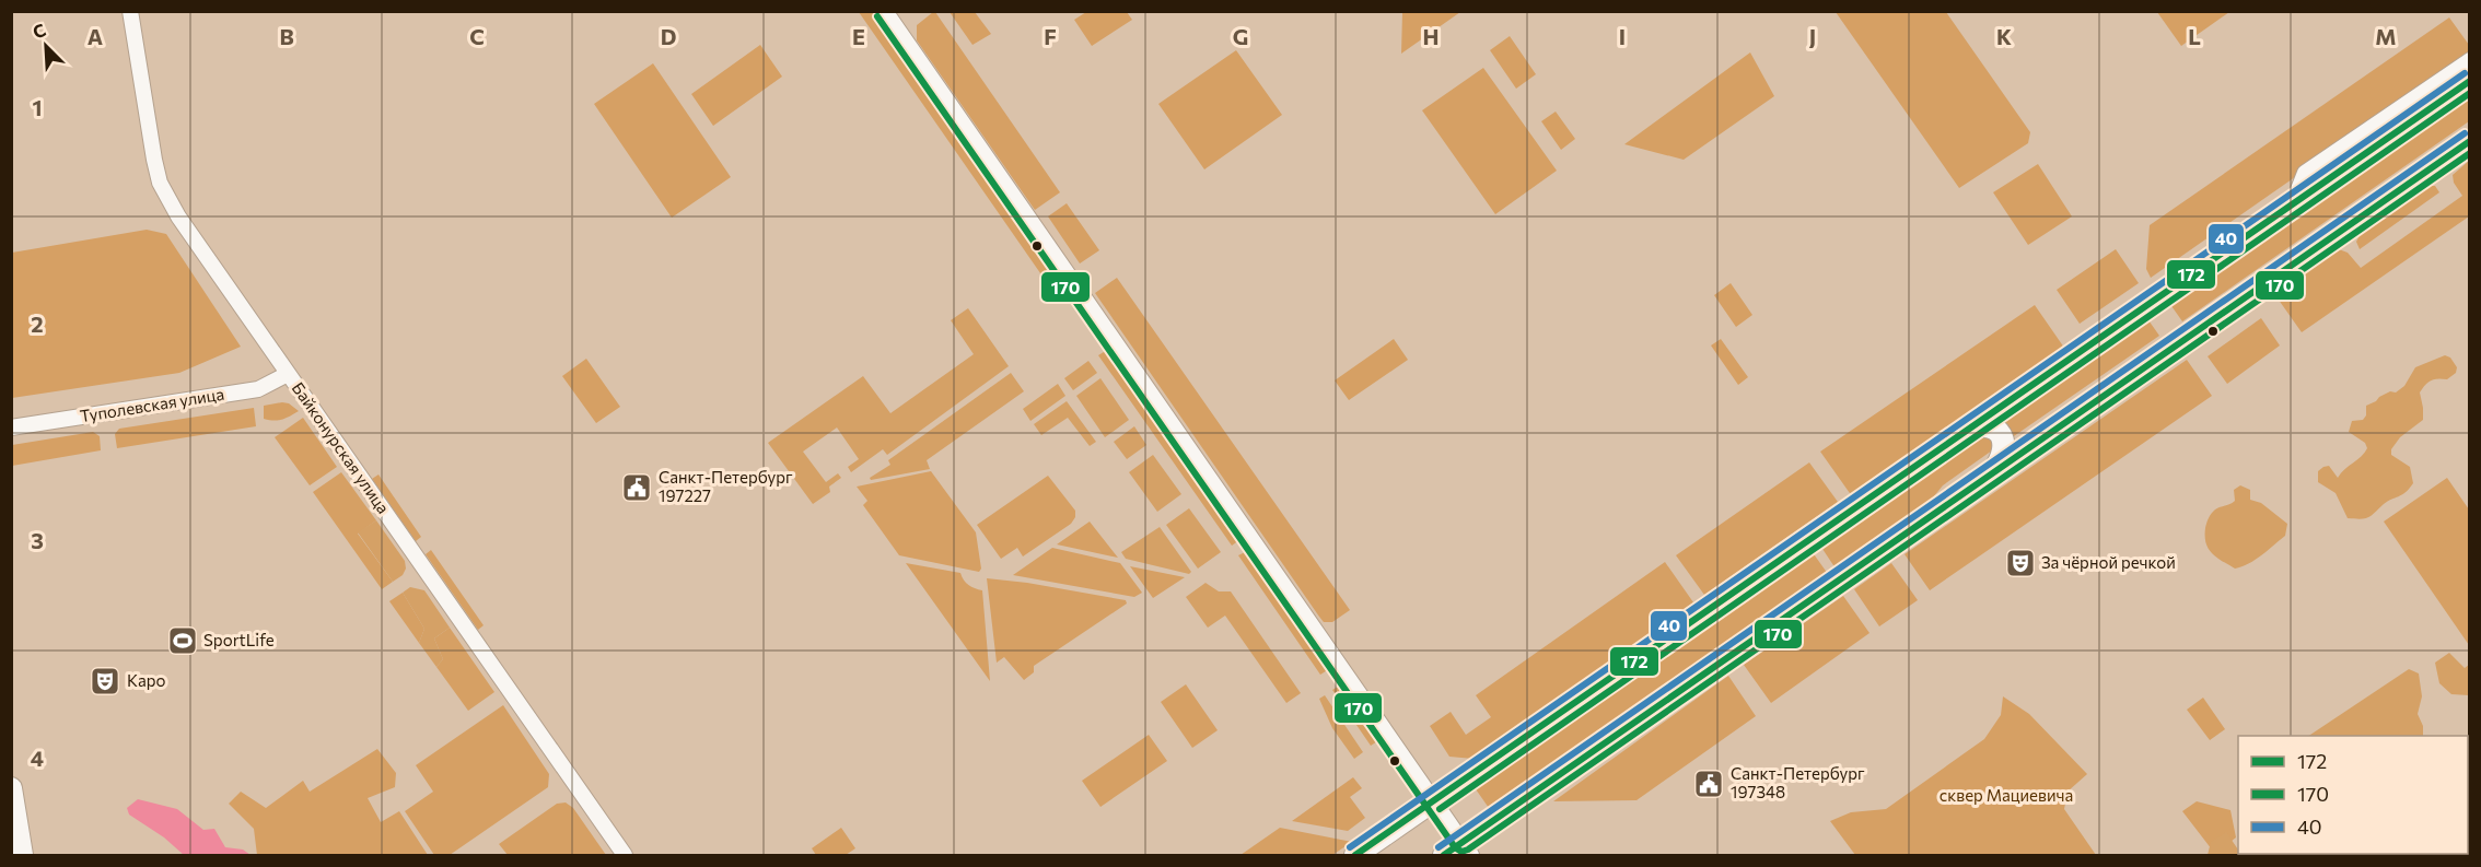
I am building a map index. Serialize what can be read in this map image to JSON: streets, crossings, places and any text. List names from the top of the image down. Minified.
{"streets":{"street":["Туполевская улица","Байконурская улица"]},"crossings":[["Туполевская улица","Байконурская улица"]],"parks":["сквер Мациевича"],"places":{"public building":["Санкт-Петербург 197227","Санкт-Петербург 197348"],"theatre":["За чёрной речкой","Каро"],"sports":["SportLife"]},"lines":["transit line 170","transit line 40","transit line 172"],"legend":["172","170","40"],"north":"top left","grid":{"columns":["A","B","C","D","E","F","G","H","I","J","K","L","M"],"rows":["1","2","3","4"]}}
